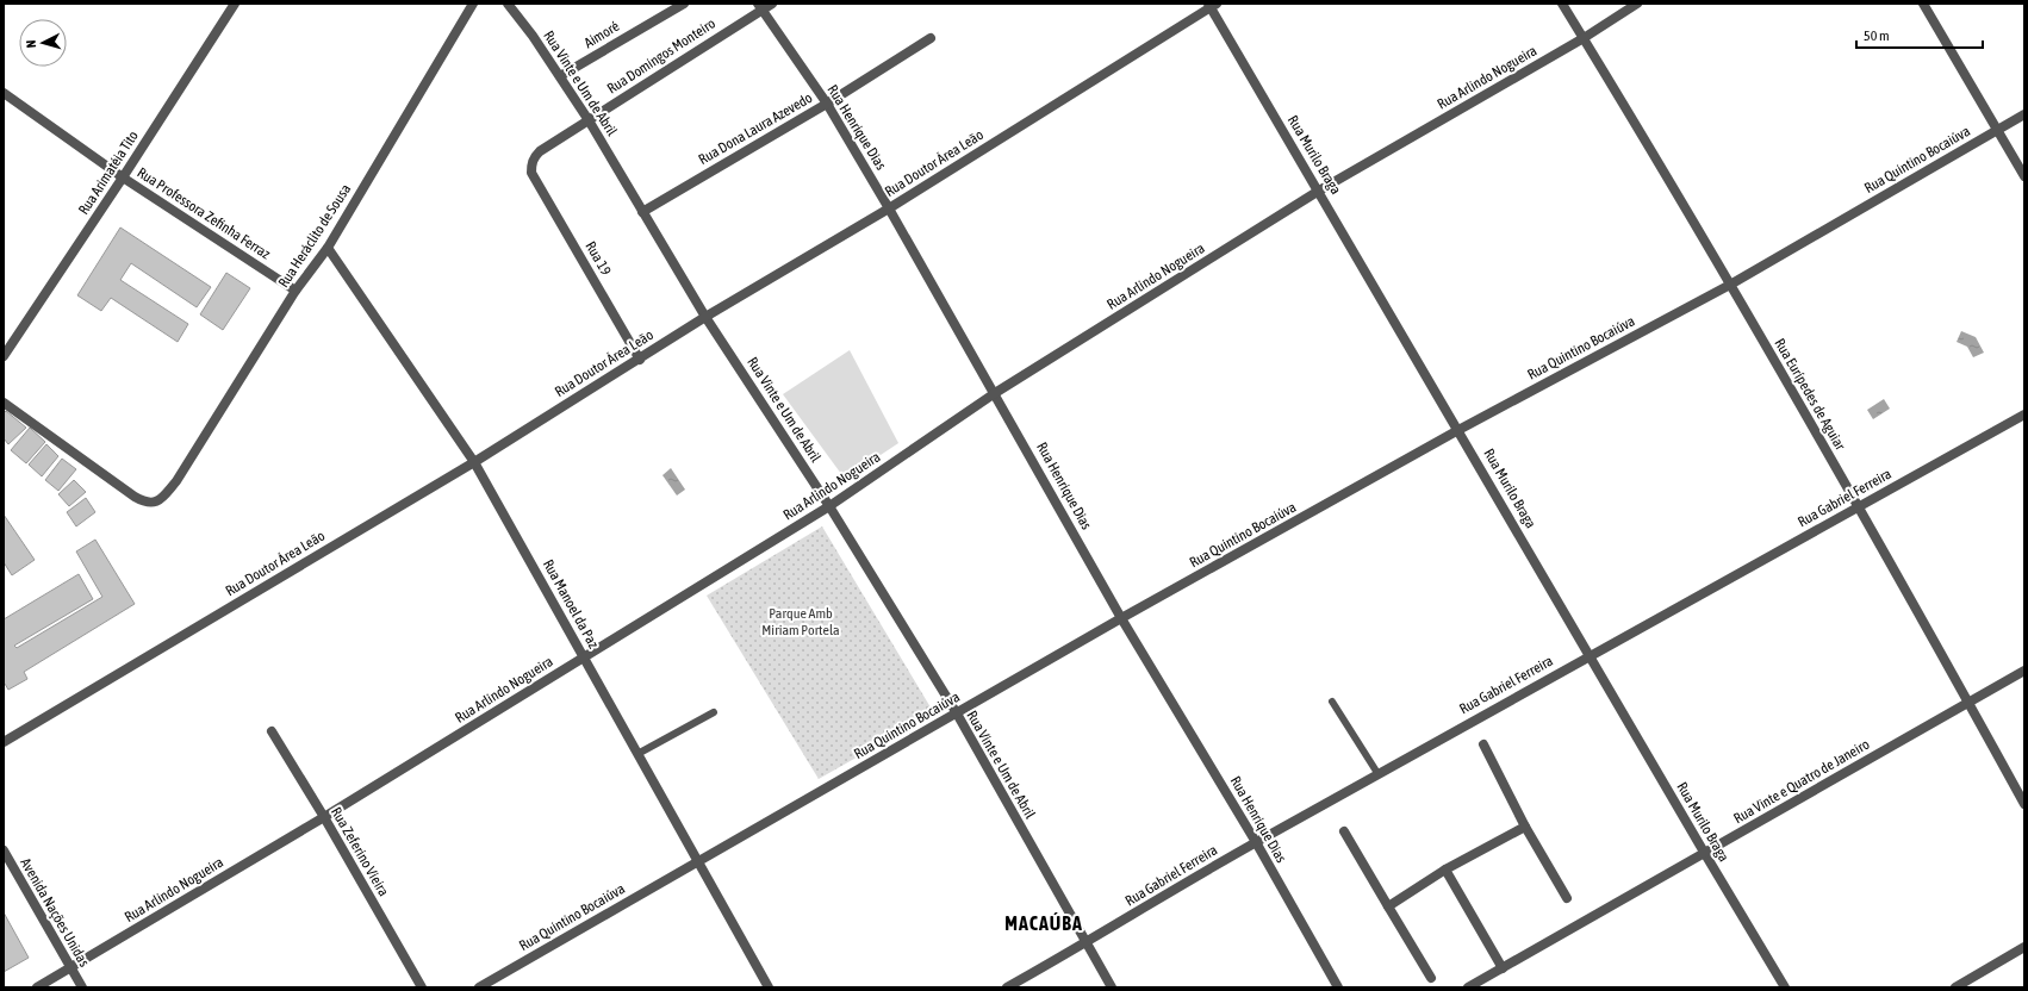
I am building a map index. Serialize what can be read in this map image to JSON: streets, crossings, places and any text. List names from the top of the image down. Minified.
{"streets":{"street":["Aimoré","Rua Domingos Monteiro","Rua Arlindo Nogueira","Rua Vinte e Um de Abril","Rua Henrique Dias","Rua Dona Laura Azevedo","Rua Murilo Braga","Rua Quintino Bocaiúva","Rua Doutor Área Leão","Rua Arimatéia Tito","Rua Professora Zefinha Ferraz","Rua Heráclito de Sousa","Rua 19","Rua Eurípedes de Aguiar","Rua Gabriel Ferreira","Rua Manoel da Paz","Rua Vinte e Quatro de Janeiro","Rua Zeferino Vieira","Avenida Nações Unidas"]},"crossings":[["Aimoré","Rua Vinte e Um de Abril"],["Rua Domingos Monteiro","Rua Vinte e Um de Abril"],["Rua Domingos Monteiro","Rua Henrique Dias"],["Rua Domingos Monteiro","Rua 19"],["Rua Arlindo Nogueira","Rua Vinte e Um de Abril"],["Rua Arlindo Nogueira","Rua Henrique Dias"],["Rua Arlindo Nogueira","Rua Murilo Braga"],["Rua Arlindo Nogueira","Rua Eurípedes de Aguiar"],["Rua Arlindo Nogueira","Rua Manoel da Paz"],["Rua Arlindo Nogueira","Rua Zeferino Vieira"],["Rua Arlindo Nogueira","Avenida Nações Unidas"],["Rua Vinte e Um de Abril","Rua Dona Laura Azevedo"],["Rua Vinte e Um de Abril","Rua Quintino Bocaiúva"],["Rua Vinte e Um de Abril","Rua Doutor Área Leão"],["Rua Vinte e Um de Abril","Rua Gabriel Ferreira"],["Rua Henrique Dias","Rua Dona Laura Azevedo"],["Rua Henrique Dias","Rua Quintino Bocaiúva"],["Rua Henrique Dias","Rua Doutor Área Leão"],["Rua Henrique Dias","Rua Gabriel Ferreira"],["Rua Murilo Braga","Rua Quintino Bocaiúva"],["Rua Murilo Braga","Rua Doutor Área Leão"],["Rua Murilo Braga","Rua Gabriel Ferreira"],["Rua Murilo Braga","Rua Vinte e Quatro de Janeiro"],["Rua Quintino Bocaiúva","Rua Eurípedes de Aguiar"],["Rua Quintino Bocaiúva","Rua Manoel da Paz"],["Rua Doutor Área Leão","Rua 19"],["Rua Doutor Área Leão","Rua Manoel da Paz"],["Rua Arimatéia Tito","Rua Professora Zefinha Ferraz"],["Rua Professora Zefinha Ferraz","Rua Heráclito de Sousa"],["Rua Heráclito de Sousa","Rua Manoel da Paz"],["Rua Eurípedes de Aguiar","Rua Gabriel Ferreira"],["Rua Eurípedes de Aguiar","Rua Vinte e Quatro de Janeiro"]],"districts":["MACAÚBA"],"parks":["Parque Amb Miriam Portela"],"scale_bar":"50 m","north":"left"}
